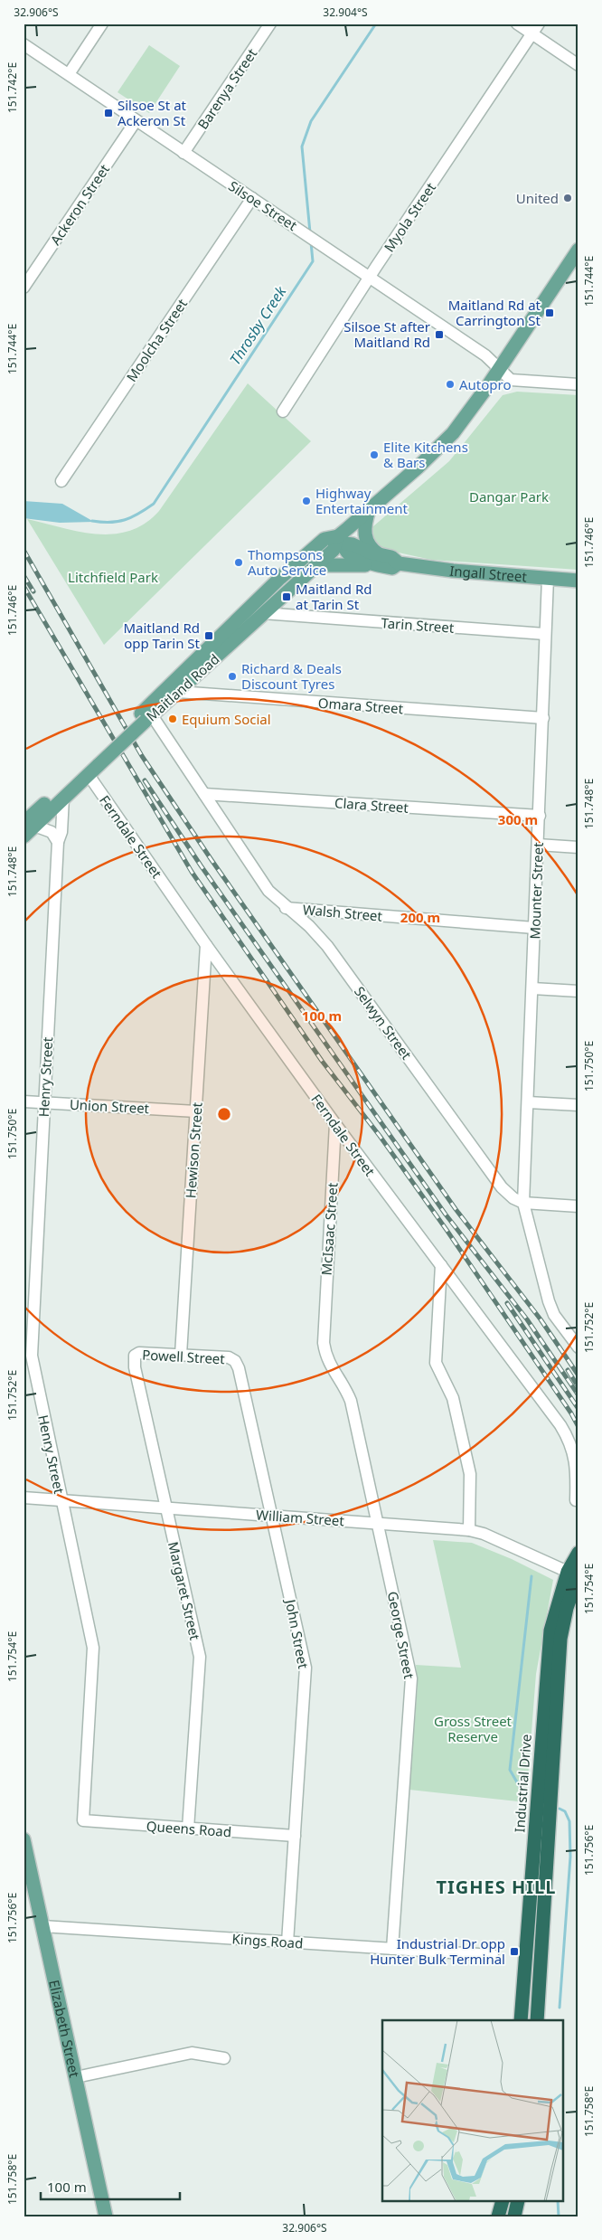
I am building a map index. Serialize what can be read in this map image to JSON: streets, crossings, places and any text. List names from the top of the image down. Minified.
{"streets":{"highway":["Industrial Drive"],"main road":["Ingall Street","Maitland Road","Elizabeth Street"],"street":["Barenya Street","Ackeron Street","Silsoe Street","Myola Street","Moolcha Street","Tarin Street","Omara Street","Clara Street","Ferndale Street","Mounter Street","Walsh Street","Selwyn Street","Henry Street","Union Street","Hewison Street","McIsaac Street","Powell Street","William Street","Margaret Street","John Street","George Street","Queens Road","Kings Road"]},"crossings":[["Barenya Street","Silsoe Street"],["Ackeron Street","Silsoe Street"],["Silsoe Street","Myola Street"],["Silsoe Street","Moolcha Street"],["Silsoe Street","Maitland Road"],["Ingall Street","Maitland Road"],["Ingall Street","Mounter Street"],["Tarin Street","Maitland Road"],["Tarin Street","Mounter Street"],["Maitland Road","Omara Street"],["Maitland Road","Ferndale Street"],["Maitland Road","Selwyn Street"],["Maitland Road","Henry Street"],["Omara Street","Mounter Street"],["Clara Street","Mounter Street"],["Clara Street","Selwyn Street"],["Ferndale Street","Hewison Street"],["Ferndale Street","McIsaac Street"],["Mounter Street","Walsh Street"],["Mounter Street","Selwyn Street"],["Walsh Street","Selwyn Street"],["Henry Street","Union Street"],["Henry Street","William Street"],["Henry Street","Queens Road"],["Union Street","Hewison Street"],["Hewison Street","Powell Street"],["McIsaac Street","George Street"],["Powell Street","Margaret Street"],["Powell Street","John Street"],["William Street","Margaret Street"],["William Street","John Street"],["William Street","George Street"],["William Street","Industrial Drive"],["Margaret Street","Queens Road"],["John Street","Queens Road"],["John Street","Kings Road"],["George Street","Kings Road"],["Kings Road","Elizabeth Street"]],"districts":["TIGHES HILL"],"water":["Throsby Creek"],"parks":["Dangar Park","Litchfield Park","Gross Street Reserve"],"places":{"transit":["Silsoe St at Ackeron St","Maitland Rd at Carrington St","Silsoe St after Maitland Rd","Maitland Rd at Tarin St","Maitland Rd opp Tarin St","Industrial Dr opp Hunter Bulk Terminal"],"other":["United","Autopro","Elite Kitchens & Bars","Highway Entertainment","Thompsons Auto Service","Richard & Deals Discount Tyres","Equium Social"]},"scale_bar":"100 m","coordinates":["32.906°S","32.904°S","151.742°E","151.744°E","151.746°E","151.748°E","151.750°E","151.752°E","151.754°E","151.756°E","151.758°E"],"rings":["300 m","200 m","100 m"]}
